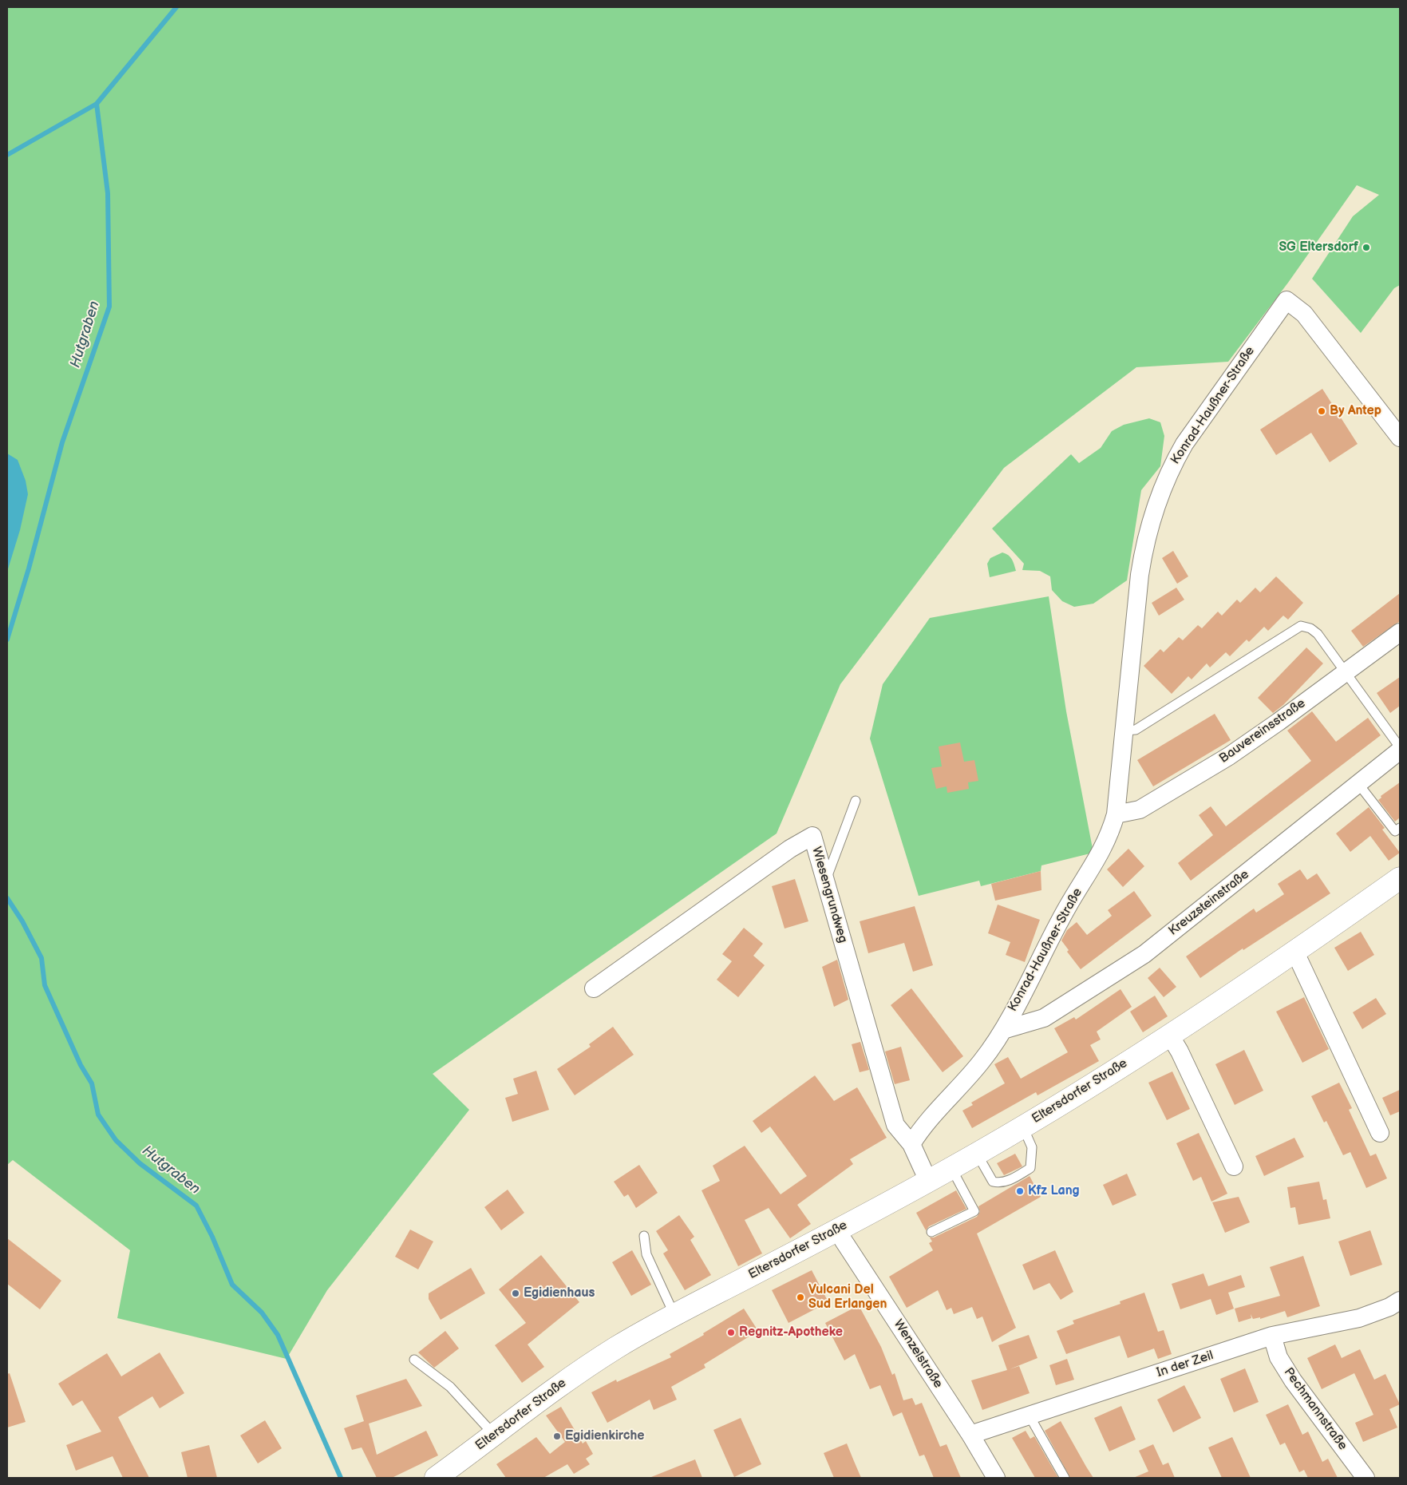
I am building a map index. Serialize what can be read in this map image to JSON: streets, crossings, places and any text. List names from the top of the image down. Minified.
{"streets":{"street":["Konrad-Haußner-Straße","Bauvereinsstraße","Wiesengrundweg","Kreuzsteinstraße","Eltersdorfer Straße","Wenzelstraße","In der Zeil","Pechmannstraße"]},"crossings":[["Konrad-Haußner-Straße","Bauvereinsstraße"],["Konrad-Haußner-Straße","Wiesengrundweg"],["Konrad-Haußner-Straße","Kreuzsteinstraße"],["Wiesengrundweg","Eltersdorfer Straße"],["Eltersdorfer Straße","Wenzelstraße"],["Wenzelstraße","In der Zeil"],["In der Zeil","Pechmannstraße"]],"water":["Hutgraben"],"places":["SG Eltersdorf","By Antep","Kfz Lang","Egidienhaus","Vulcani Del Sud Erlangen","Regnitz-Apotheke","Egidienkirche"]}
